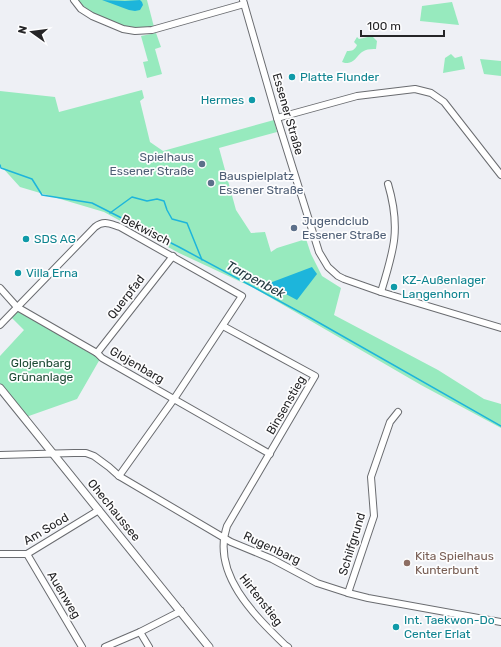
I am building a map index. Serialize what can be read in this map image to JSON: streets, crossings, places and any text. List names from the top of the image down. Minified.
{"streets":{"main road":["Ohechaussee"],"street":["Essener Straße","Bekwisch","Querpfad","Glojenbarg","Binsenstieg","Am Sood","Schilfgrund","Rugenbarg","Auenweg","Hirtenstieg"]},"crossings":[["Bekwisch","Querpfad"],["Bekwisch","Glojenbarg"],["Bekwisch","Binsenstieg"],["Querpfad","Glojenbarg"],["Glojenbarg","Binsenstieg"],["Binsenstieg","Rugenbarg"],["Binsenstieg","Hirtenstieg"],["Ohechaussee","Am Sood"],["Ohechaussee","Rugenbarg"],["Am Sood","Auenweg"],["Schilfgrund","Rugenbarg"],["Rugenbarg","Hirtenstieg"]],"water":["Tarpenbek"],"parks":["Glojenbarg Grünanlage"],"places":["Platte Flunder","Hermes","Spielhaus Essener Straße","Bauspielplatz Essener Straße","Jugendclub Essener Straße","SDS AG","Villa Erna","KZ-Außenlager Langenhorn","Kita Spielhaus Kunterbunt","Int. Taekwon-Do Center Erlat"],"scale_bar":"100 m","north":"left"}
